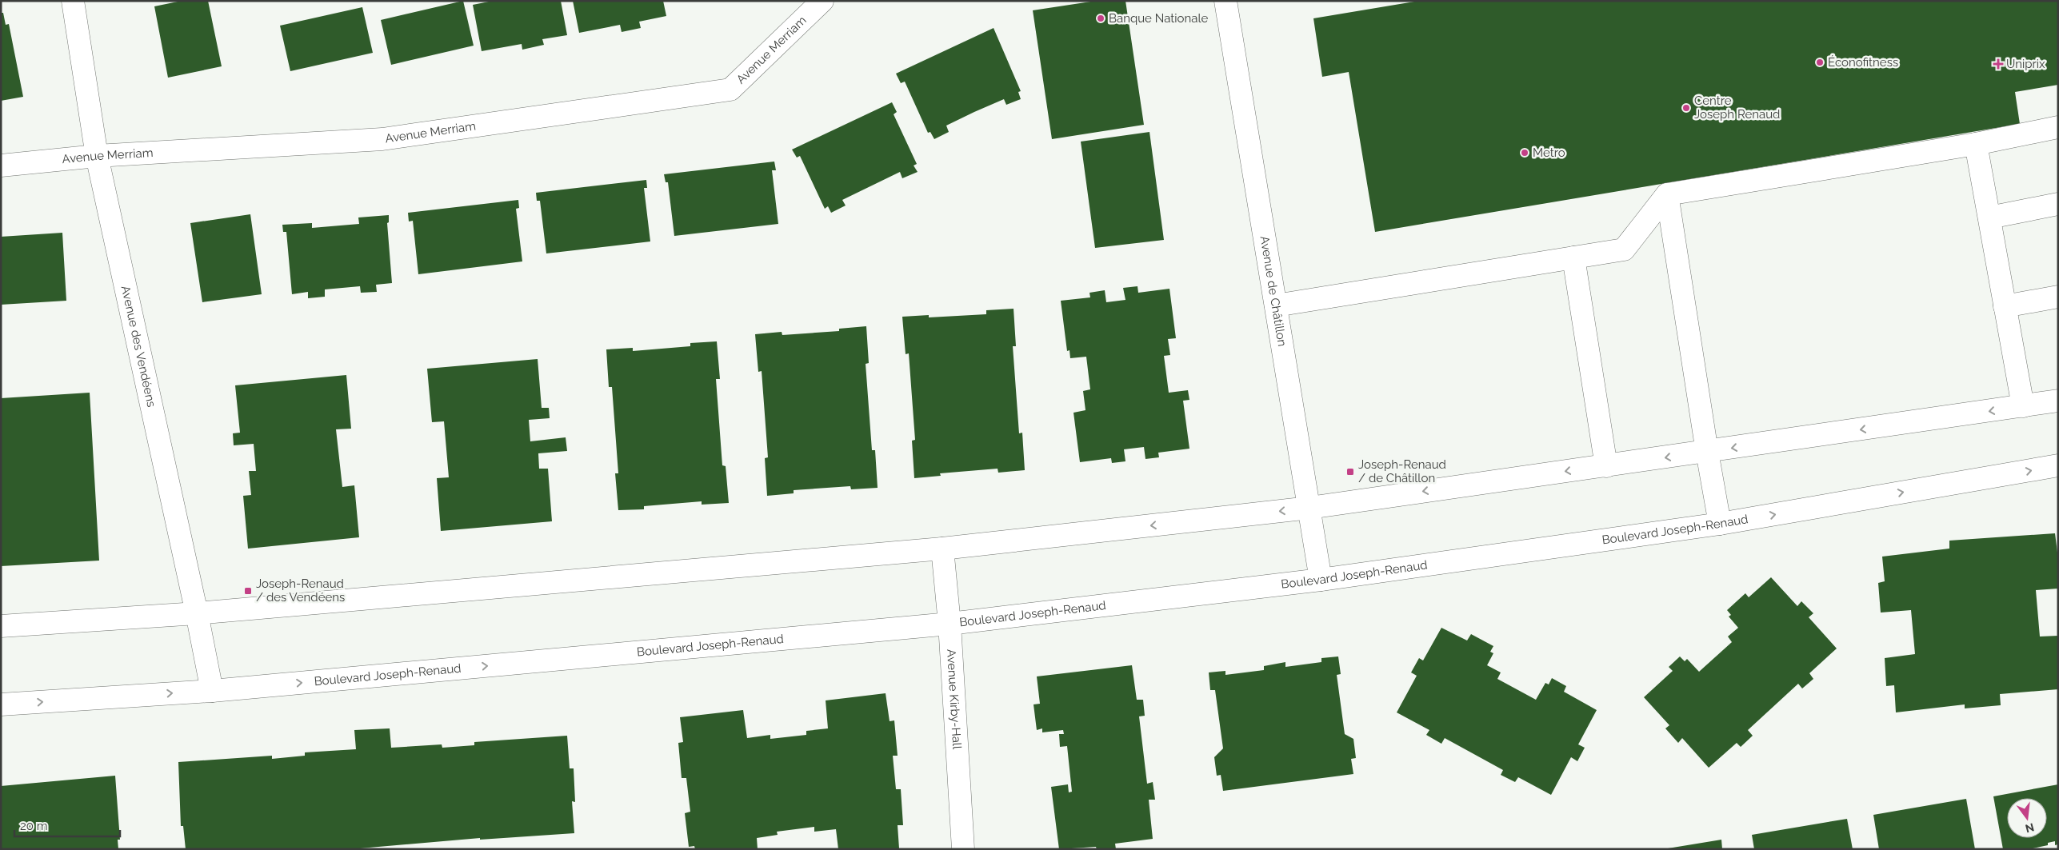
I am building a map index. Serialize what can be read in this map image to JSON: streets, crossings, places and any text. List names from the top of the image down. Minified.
{"streets":{"street":["Avenue Merriam","Avenue de Châtillon","Avenue des Vendéens","Boulevard Joseph-Renaud","Avenue Kirby-Hall"]},"crossings":[["Avenue Merriam","Avenue des Vendéens"],["Avenue de Châtillon","Boulevard Joseph-Renaud"],["Avenue des Vendéens","Boulevard Joseph-Renaud"],["Boulevard Joseph-Renaud","Avenue Kirby-Hall"]],"places":{"other":["Banque Nationale","Éconofitness","Centre Joseph Renaud","Metro"],"health":["Uniprix"],"transit":["Joseph-Renaud / de Châtillon","Joseph-Renaud / des Vendéens"]},"scale_bar":"20 m","north":"bottom"}
